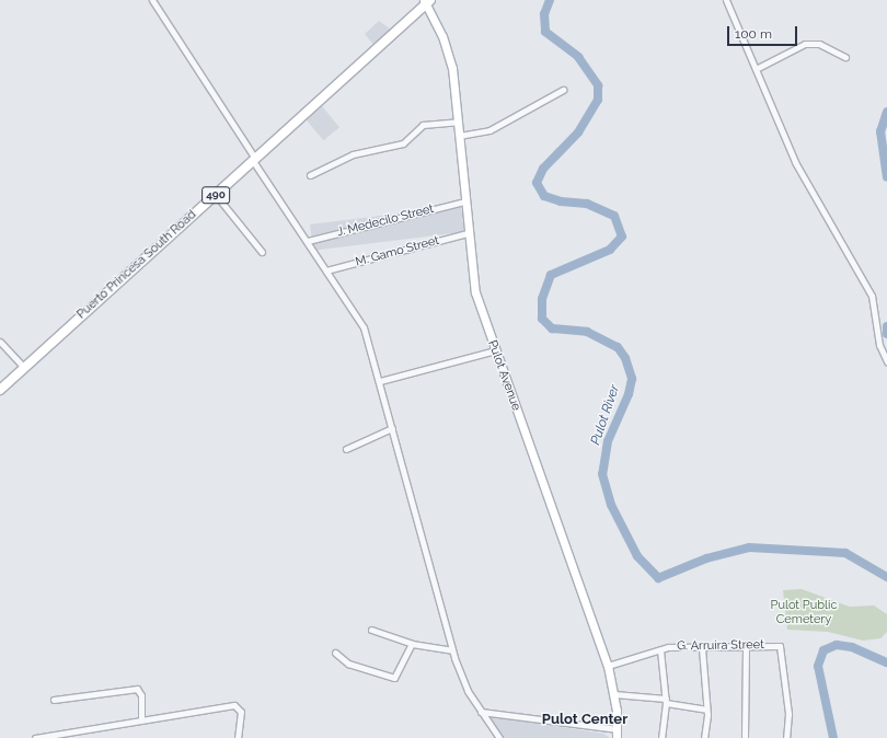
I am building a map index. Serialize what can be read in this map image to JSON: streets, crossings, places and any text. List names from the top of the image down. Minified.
{"streets":{"main road":["490","Puerto Princesa South Road"],"street":["J. Medecilo Street","M. Gamo Street","Pulot Avenue","G. Arruira Street"]},"crossings":[["J. Medecilo Street","Pulot Avenue"],["M. Gamo Street","Pulot Avenue"],["Puerto Princesa South Road","Pulot Avenue"],["Pulot Avenue","G. Arruira Street"]],"districts":["Pulot Center"],"water":["Pulot River"],"parks":["Pulot Public Cemetery"],"scale_bar":"100 m"}
